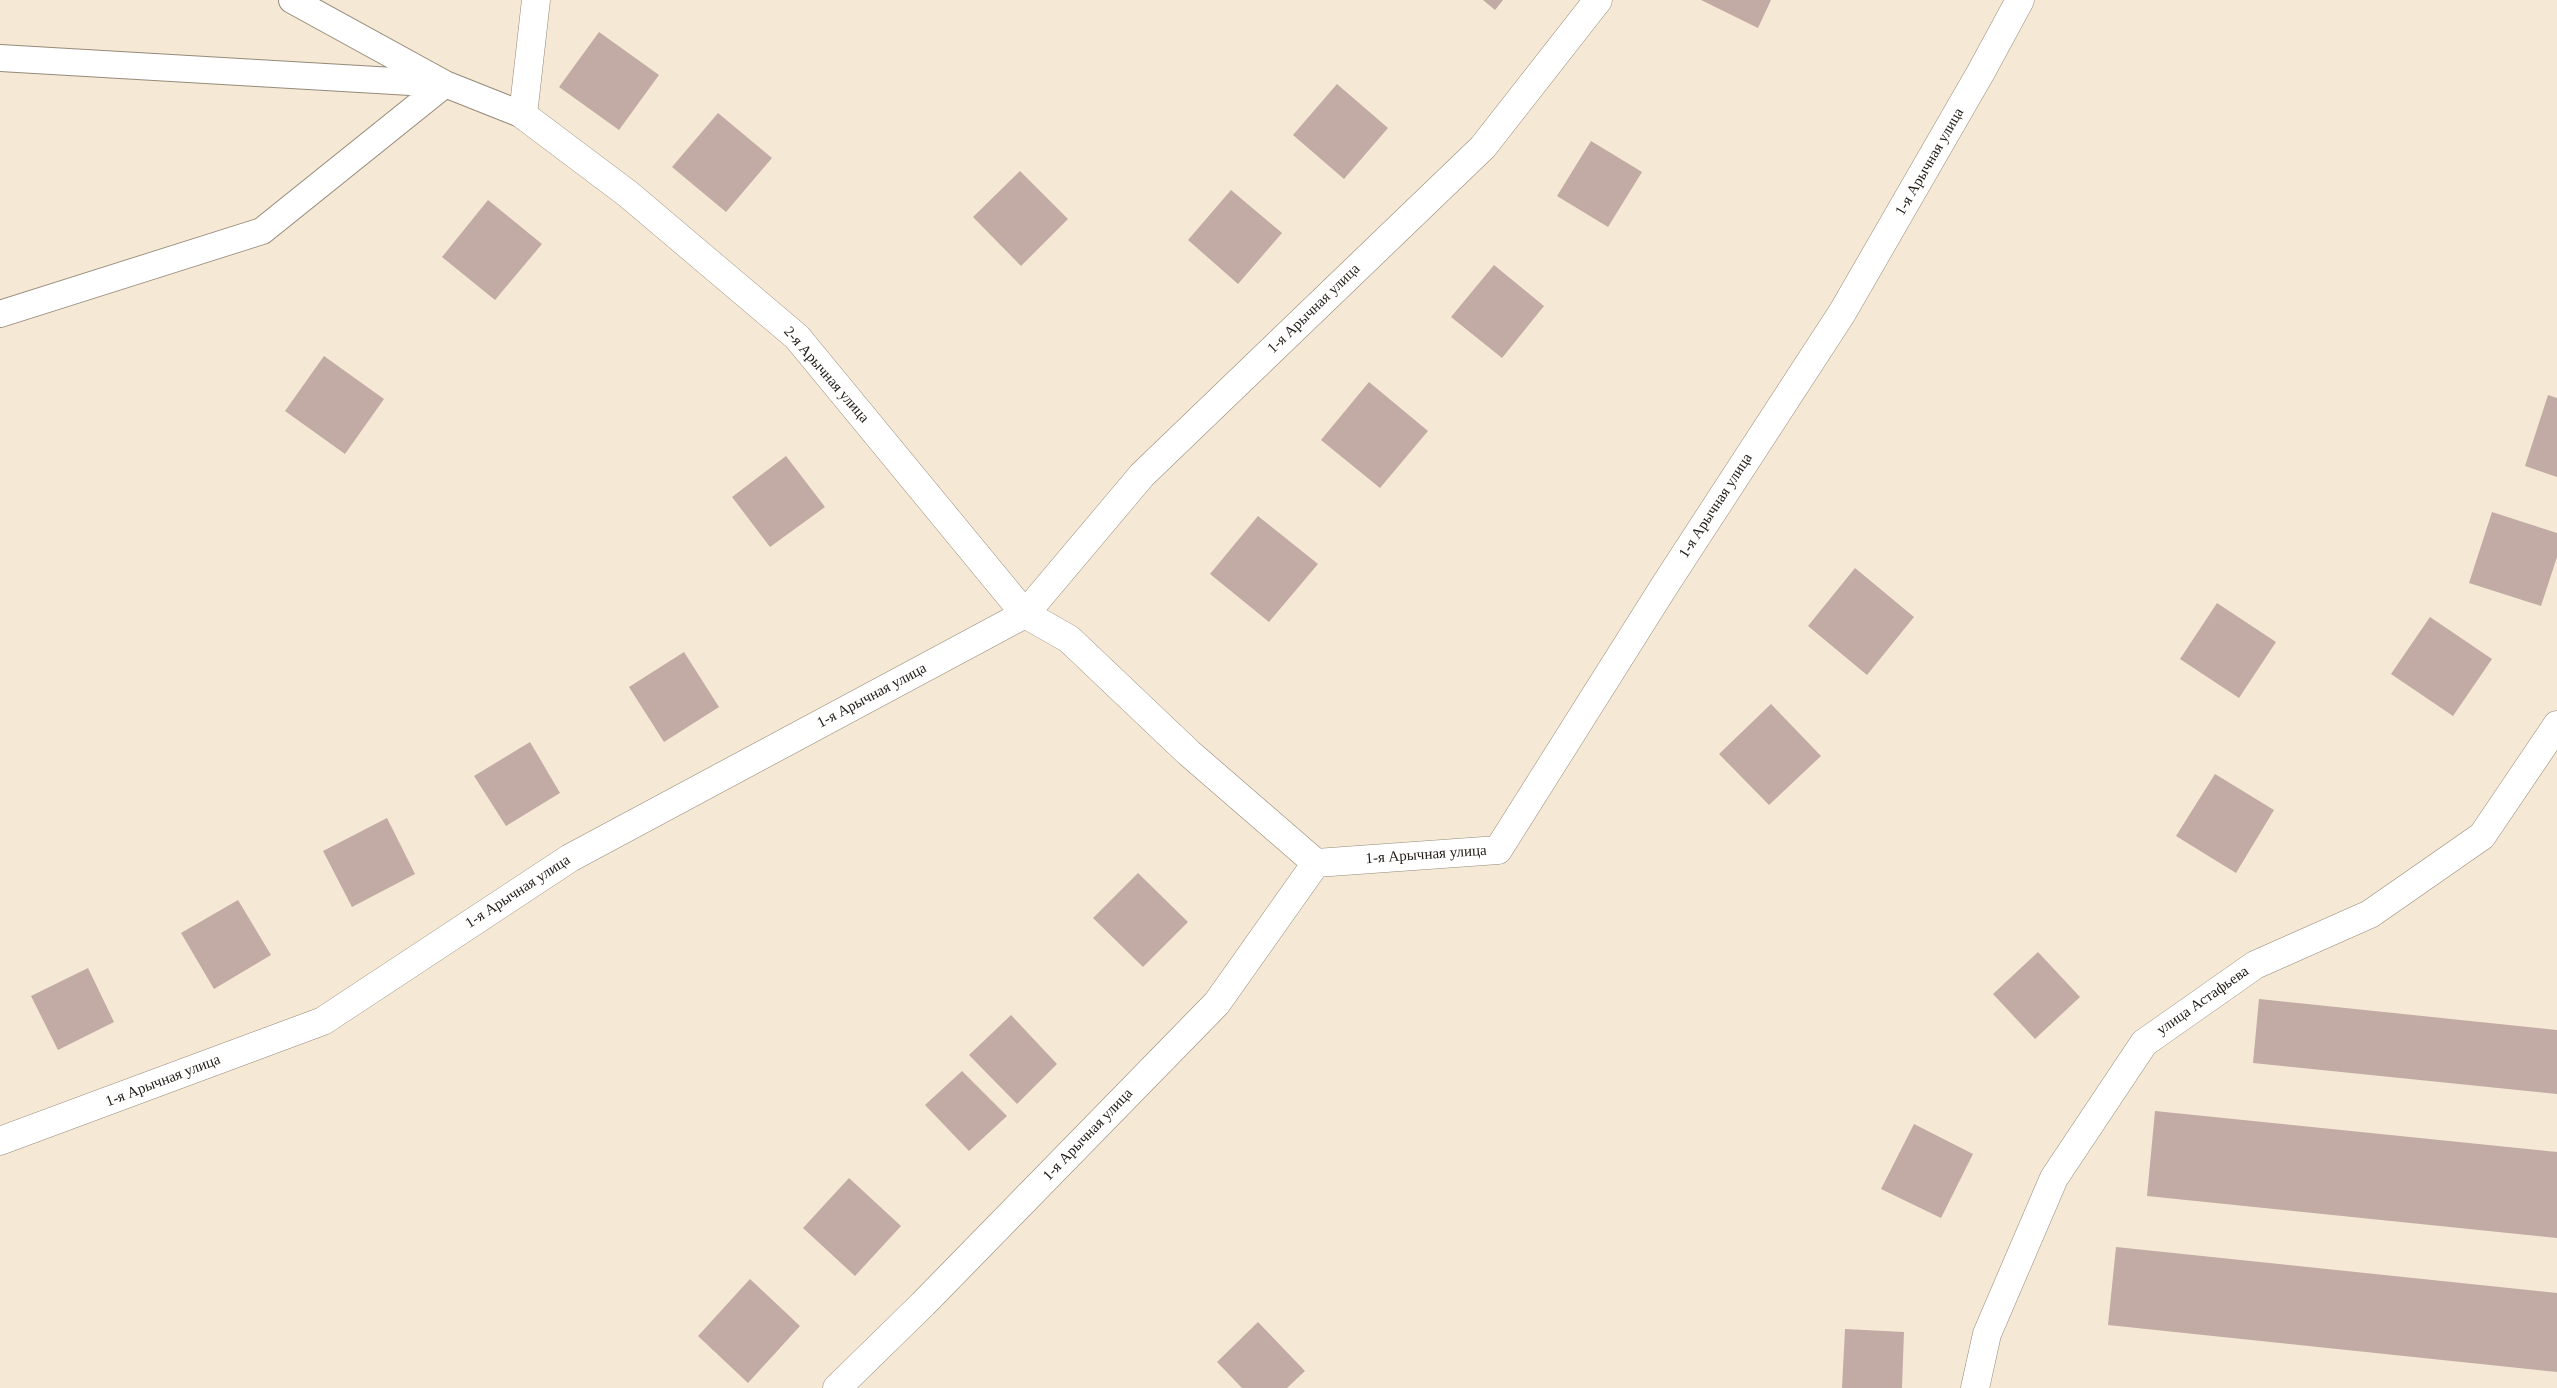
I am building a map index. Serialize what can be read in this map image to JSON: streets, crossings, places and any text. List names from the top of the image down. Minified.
{"streets":{"street":["1-я Арычная улица","2-я Арычная улица","улица Астафьева"]},"crossings":[["1-я Арычная улица","2-я Арычная улица"]]}
